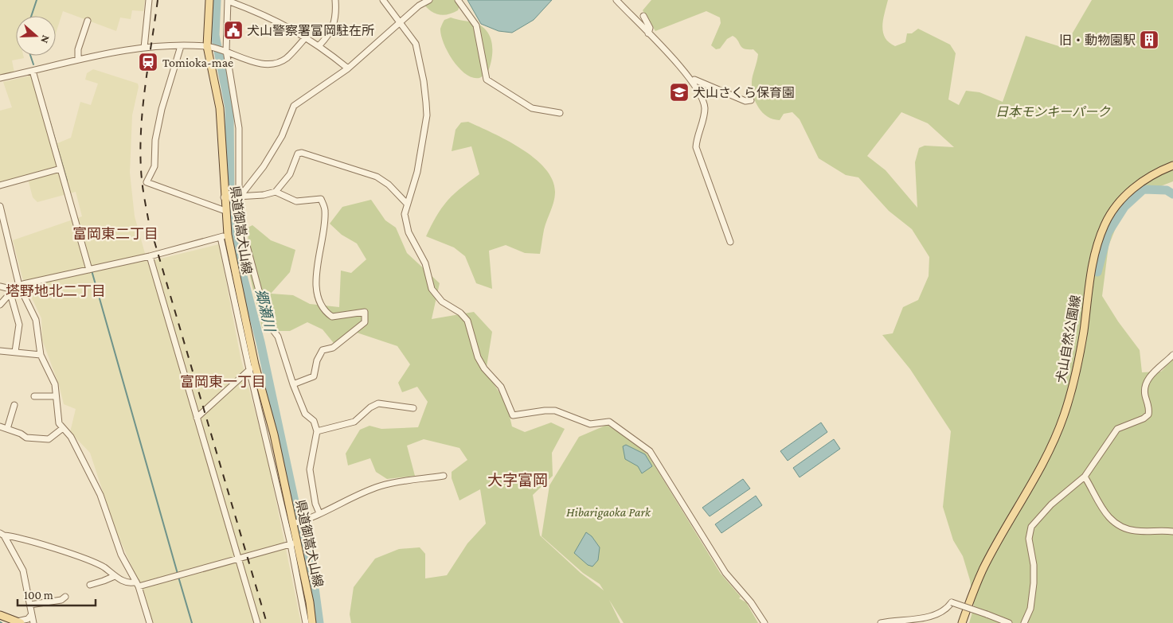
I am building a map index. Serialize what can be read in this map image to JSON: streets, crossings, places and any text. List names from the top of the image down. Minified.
{"streets":{"main road":["県道御嵩犬山線","犬山自然公園線"]},"districts":["富岡東二丁目","塔野地北二丁目","富岡東一丁目","大字富岡"],"water":["郷瀬川"],"parks":["日本モンキーパーク","Hibarigaoka Park"],"places":{"public building":["犬山警察署富岡駐在所"],"building":["旧・動物園駅"],"station":["Tomioka-mae"],"school or university":["犬山さくら保育園"]},"scale_bar":"100 m","north":"right"}
